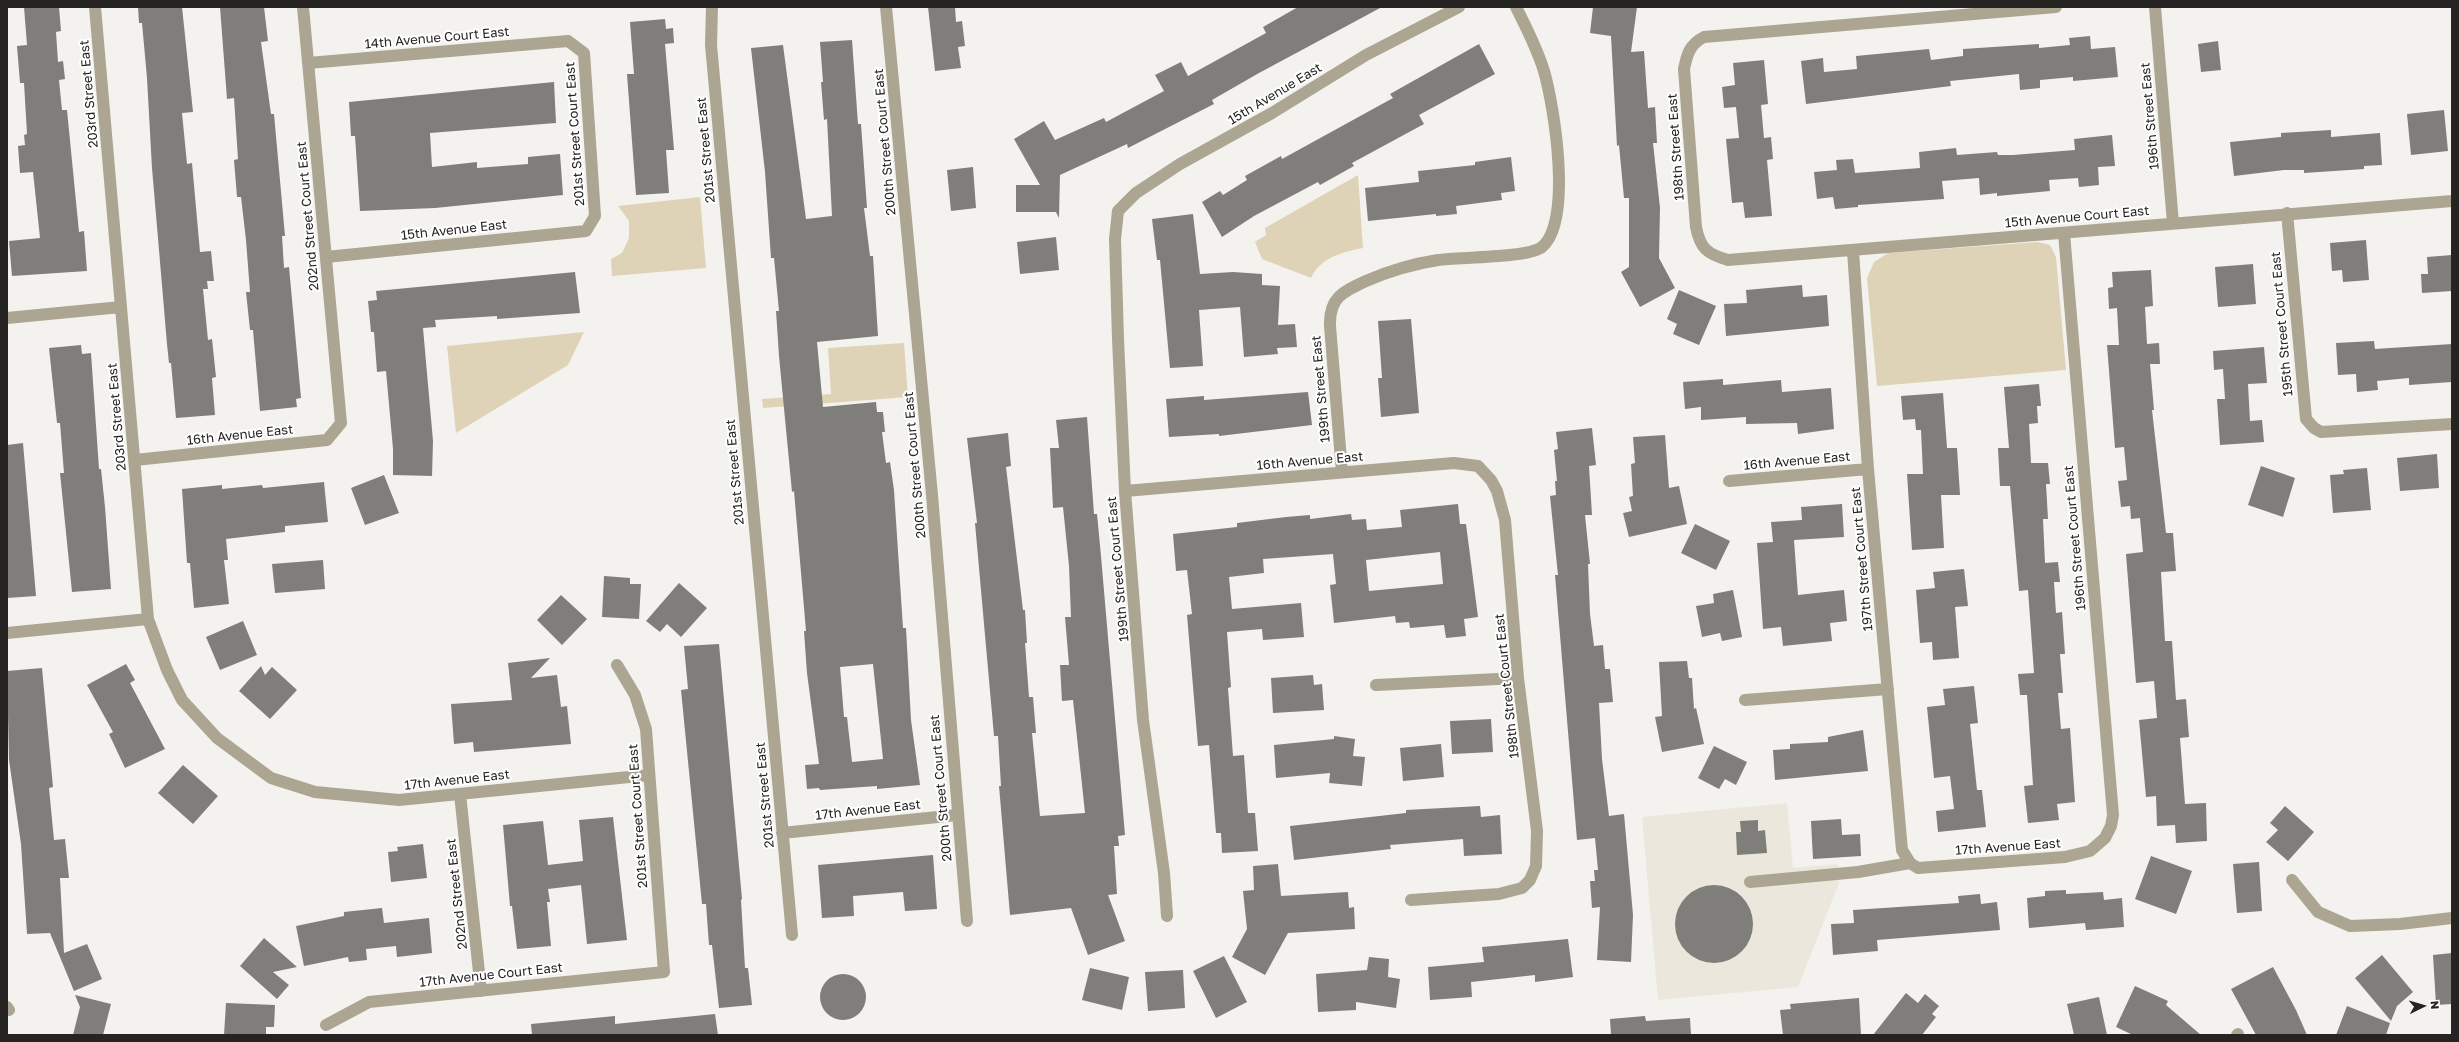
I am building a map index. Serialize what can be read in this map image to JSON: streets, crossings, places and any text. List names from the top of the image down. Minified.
{"streets":{"street":["14th Avenue Court East","203rd Street East","15th Avenue East","196th Street East","201st Street Court East","200th Street Court East","198th Street East","201st Street East","202nd Street Court East","15th Avenue Court East","195th Street Court East","199th Street East","16th Avenue East","196th Street Court East","197th Street Court East","199th Street Court East","198th Street Court East","17th Avenue East","202nd Street East","17th Avenue Court East"]},"crossings":[["14th Avenue Court East","201st Street Court East"],["14th Avenue Court East","202nd Street Court East"],["203rd Street East","16th Avenue East"],["203rd Street East","17th Avenue East"],["15th Avenue East","201st Street Court East"],["15th Avenue East","202nd Street Court East"],["15th Avenue East","199th Street Court East"],["196th Street East","15th Avenue Court East"],["201st Street Court East","17th Avenue East"],["201st Street Court East","17th Avenue Court East"],["200th Street Court East","17th Avenue East"],["198th Street East","15th Avenue Court East"],["201st Street East","17th Avenue East"],["202nd Street Court East","16th Avenue East"],["15th Avenue Court East","195th Street Court East"],["15th Avenue Court East","196th Street Court East"],["15th Avenue Court East","197th Street Court East"],["199th Street East","16th Avenue East"],["16th Avenue East","197th Street Court East"],["16th Avenue East","199th Street Court East"],["16th Avenue East","198th Street Court East"],["196th Street Court East","17th Avenue East"],["197th Street Court East","17th Avenue East"],["17th Avenue East","202nd Street East"],["202nd Street East","17th Avenue Court East"]],"north":"right"}
